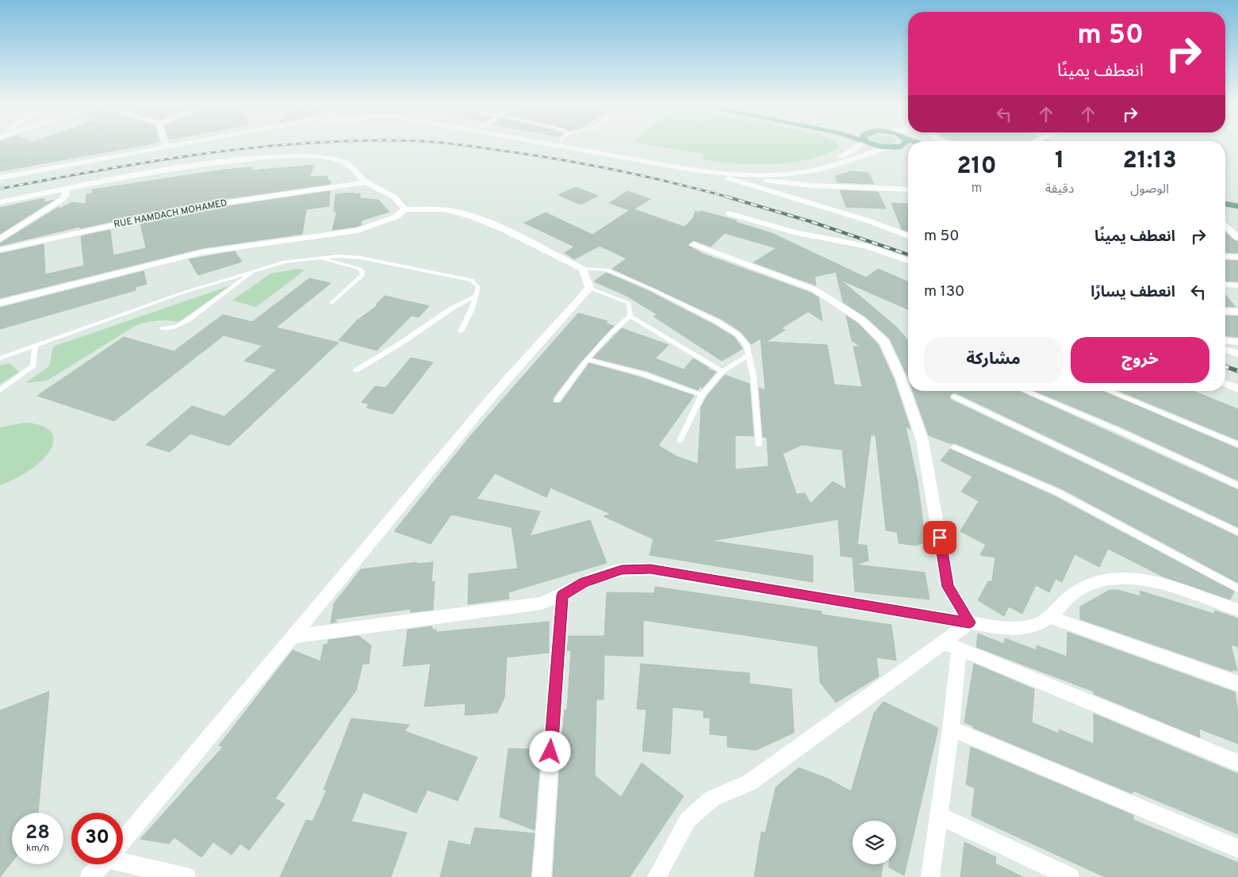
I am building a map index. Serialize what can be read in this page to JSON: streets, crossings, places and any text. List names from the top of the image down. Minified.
{"streets":{"street":["RUE HAMDACH MOHAMED"]},"page":{"turn":["50 m","انعطف يمينًا"],"eta":["21:13","الوصول","1","دقيقة","210","m"],"list":[{"name":"انعطف يمينًا","value":"50 m"},{"name":"انعطف يسارًا","value":"130 m"}],"buttons":["خروج","مشاركة"],"speed":"28 km/h","limit":"30"}}
